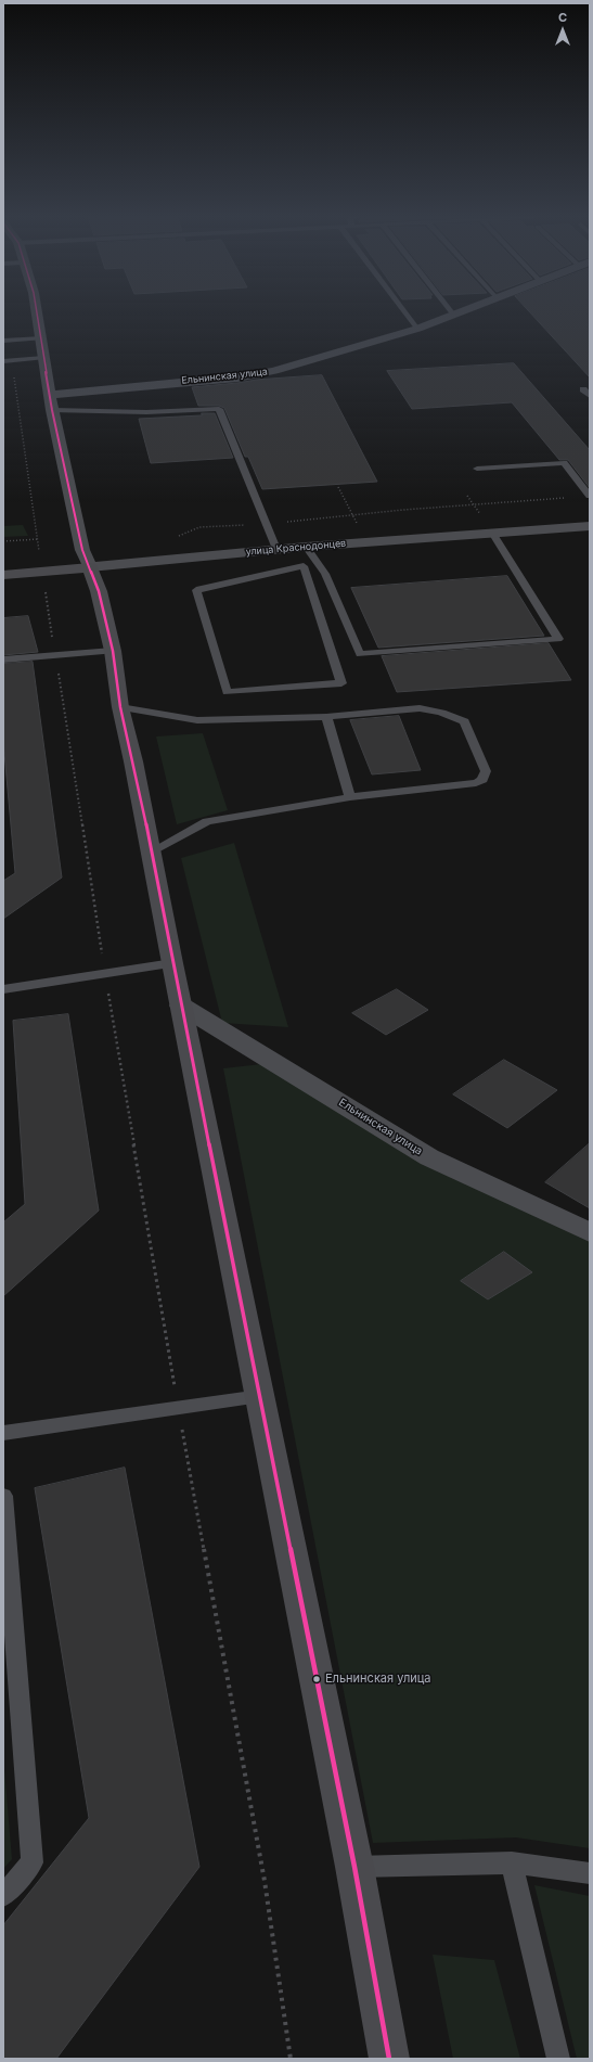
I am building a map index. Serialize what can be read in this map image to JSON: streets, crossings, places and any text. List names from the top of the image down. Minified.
{"streets":{"main road":["улица Краснодонцев"],"street":["Ельнинская улица"]},"places":["Ельнинская улица"],"north":"top"}
